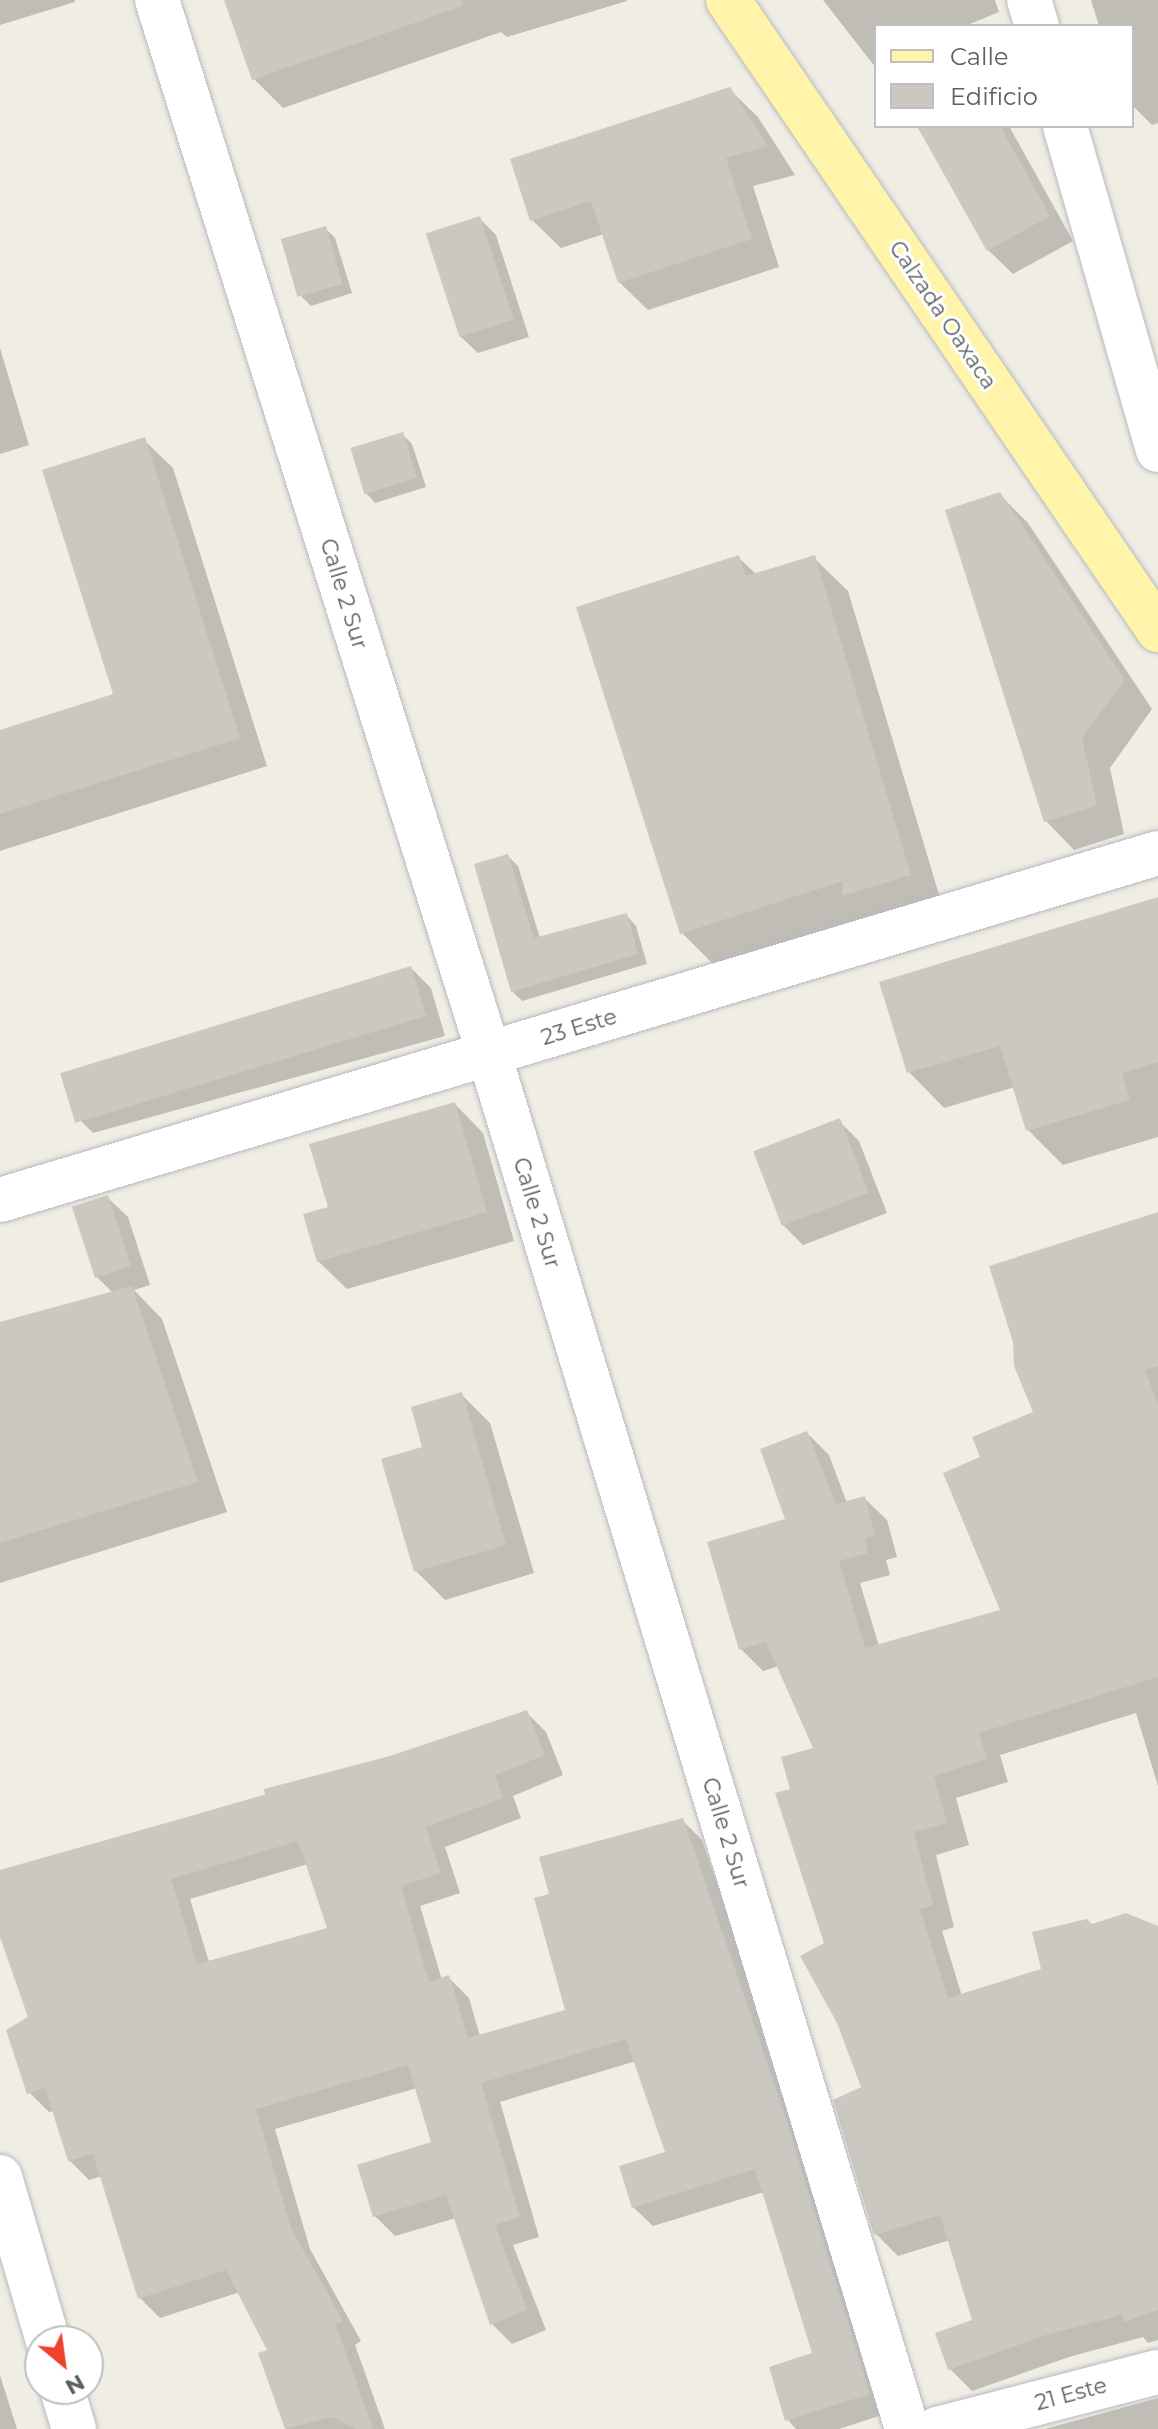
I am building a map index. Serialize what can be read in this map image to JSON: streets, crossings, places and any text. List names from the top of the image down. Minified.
{"streets":{"main road":["Calzada Oaxaca"],"street":["Calle 2 Sur","23 Este","21 Este"]},"crossings":[["Calle 2 Sur","23 Este"]],"legend":["Calle","Edificio"],"north":"bottom right"}
